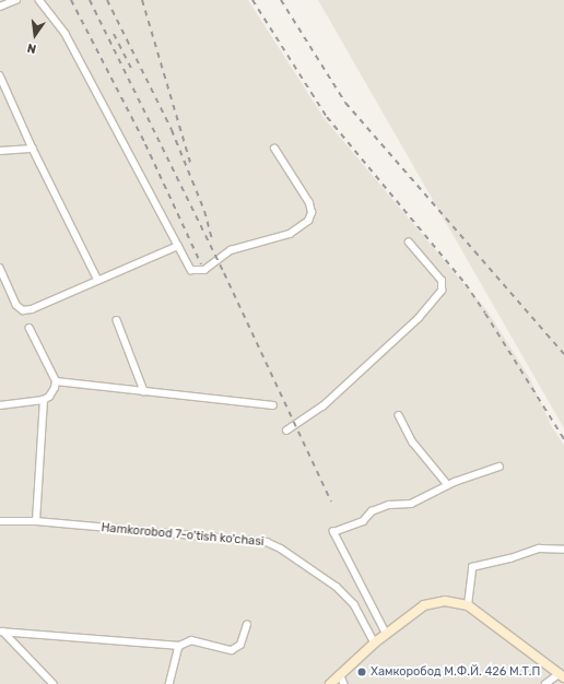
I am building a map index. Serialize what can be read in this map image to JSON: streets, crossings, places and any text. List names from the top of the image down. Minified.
{"streets":{"street":["Hamkorobod 7-o'tish ko'chasi"]},"places":["Хамкоробод М.Ф.Й. 426 М.Т.П"],"north":"bottom"}
